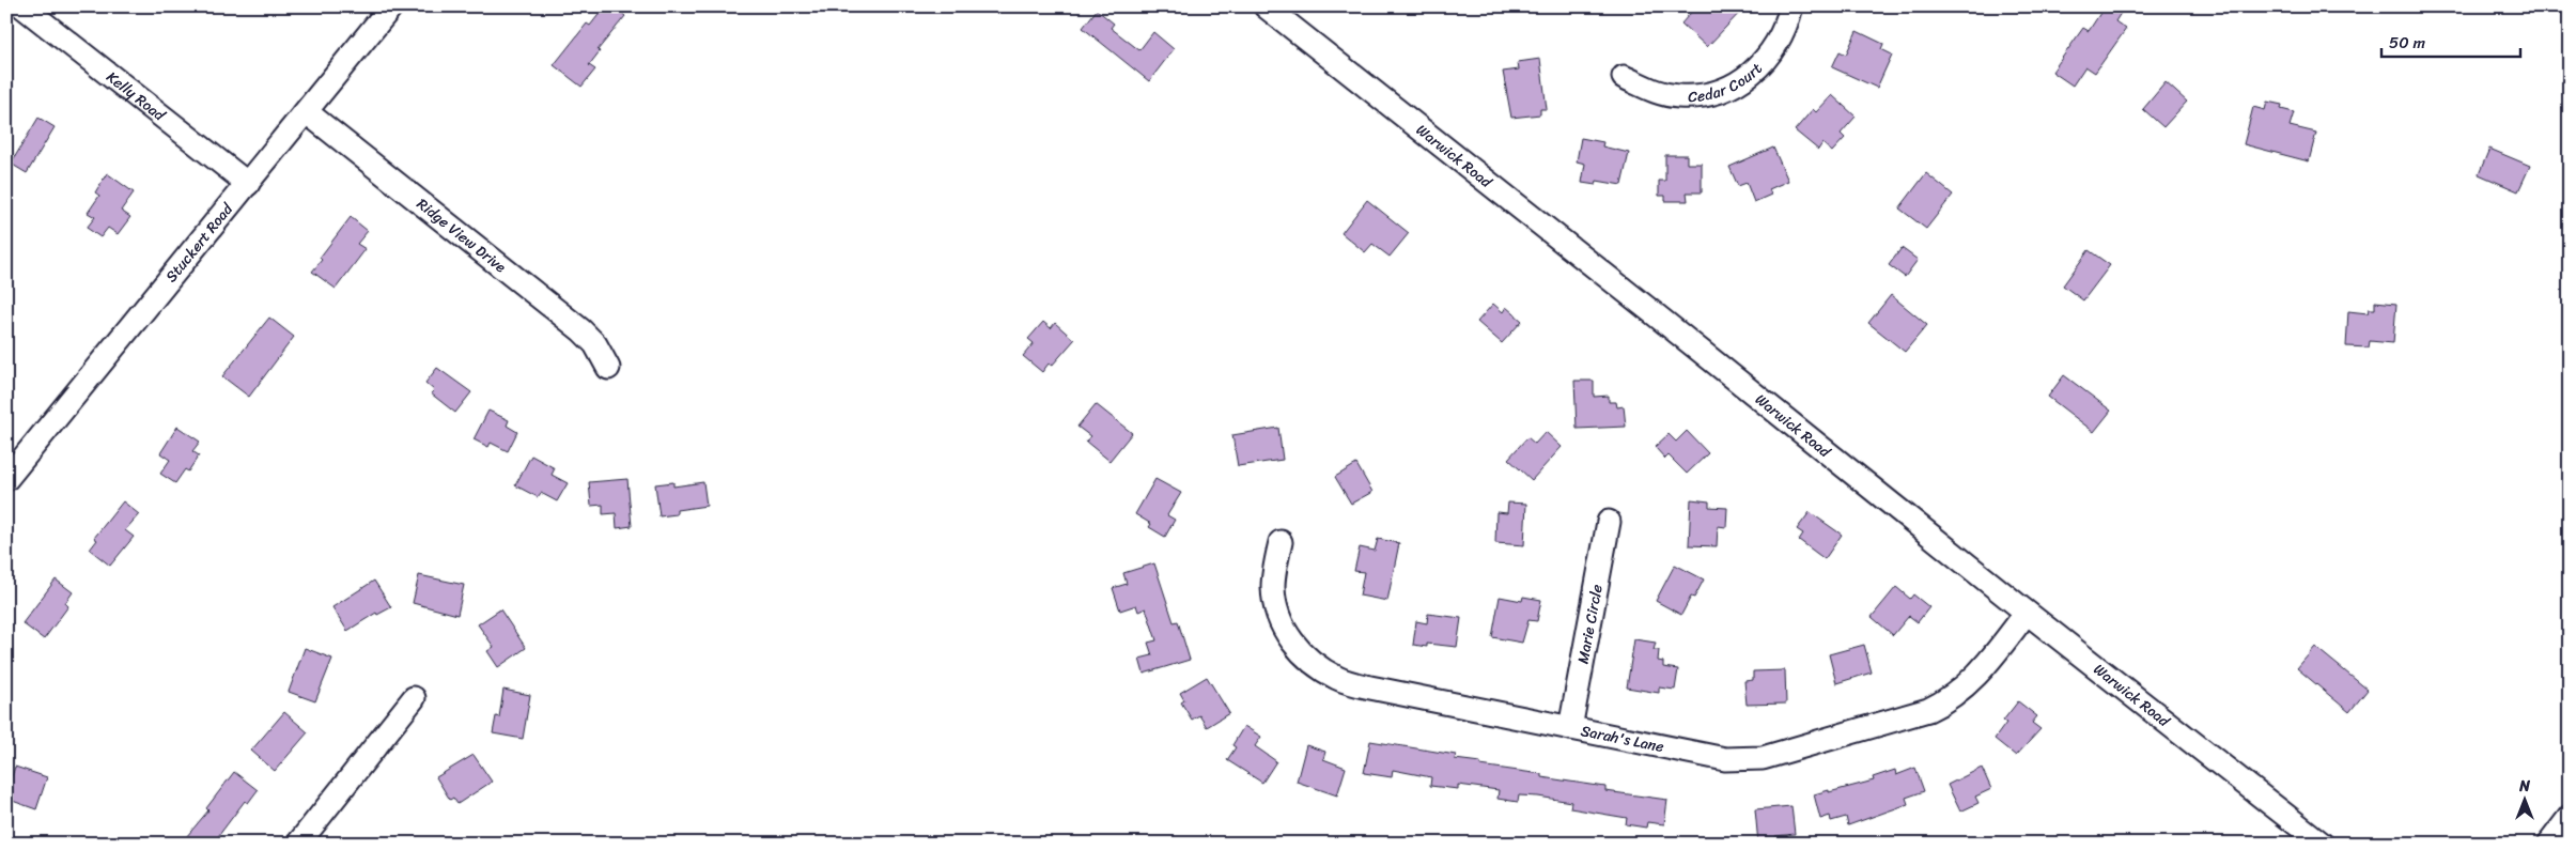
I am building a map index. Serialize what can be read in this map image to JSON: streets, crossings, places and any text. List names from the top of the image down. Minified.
{"streets":{"street":["Cedar Court","Kelly Road","Warwick Road","Ridge View Drive","Stuckert Road","Marie Circle","Sarah's Lane"]},"crossings":[["Kelly Road","Stuckert Road"],["Warwick Road","Sarah's Lane"],["Ridge View Drive","Stuckert Road"],["Marie Circle","Sarah's Lane"]],"scale_bar":"50 m","north":"top"}
